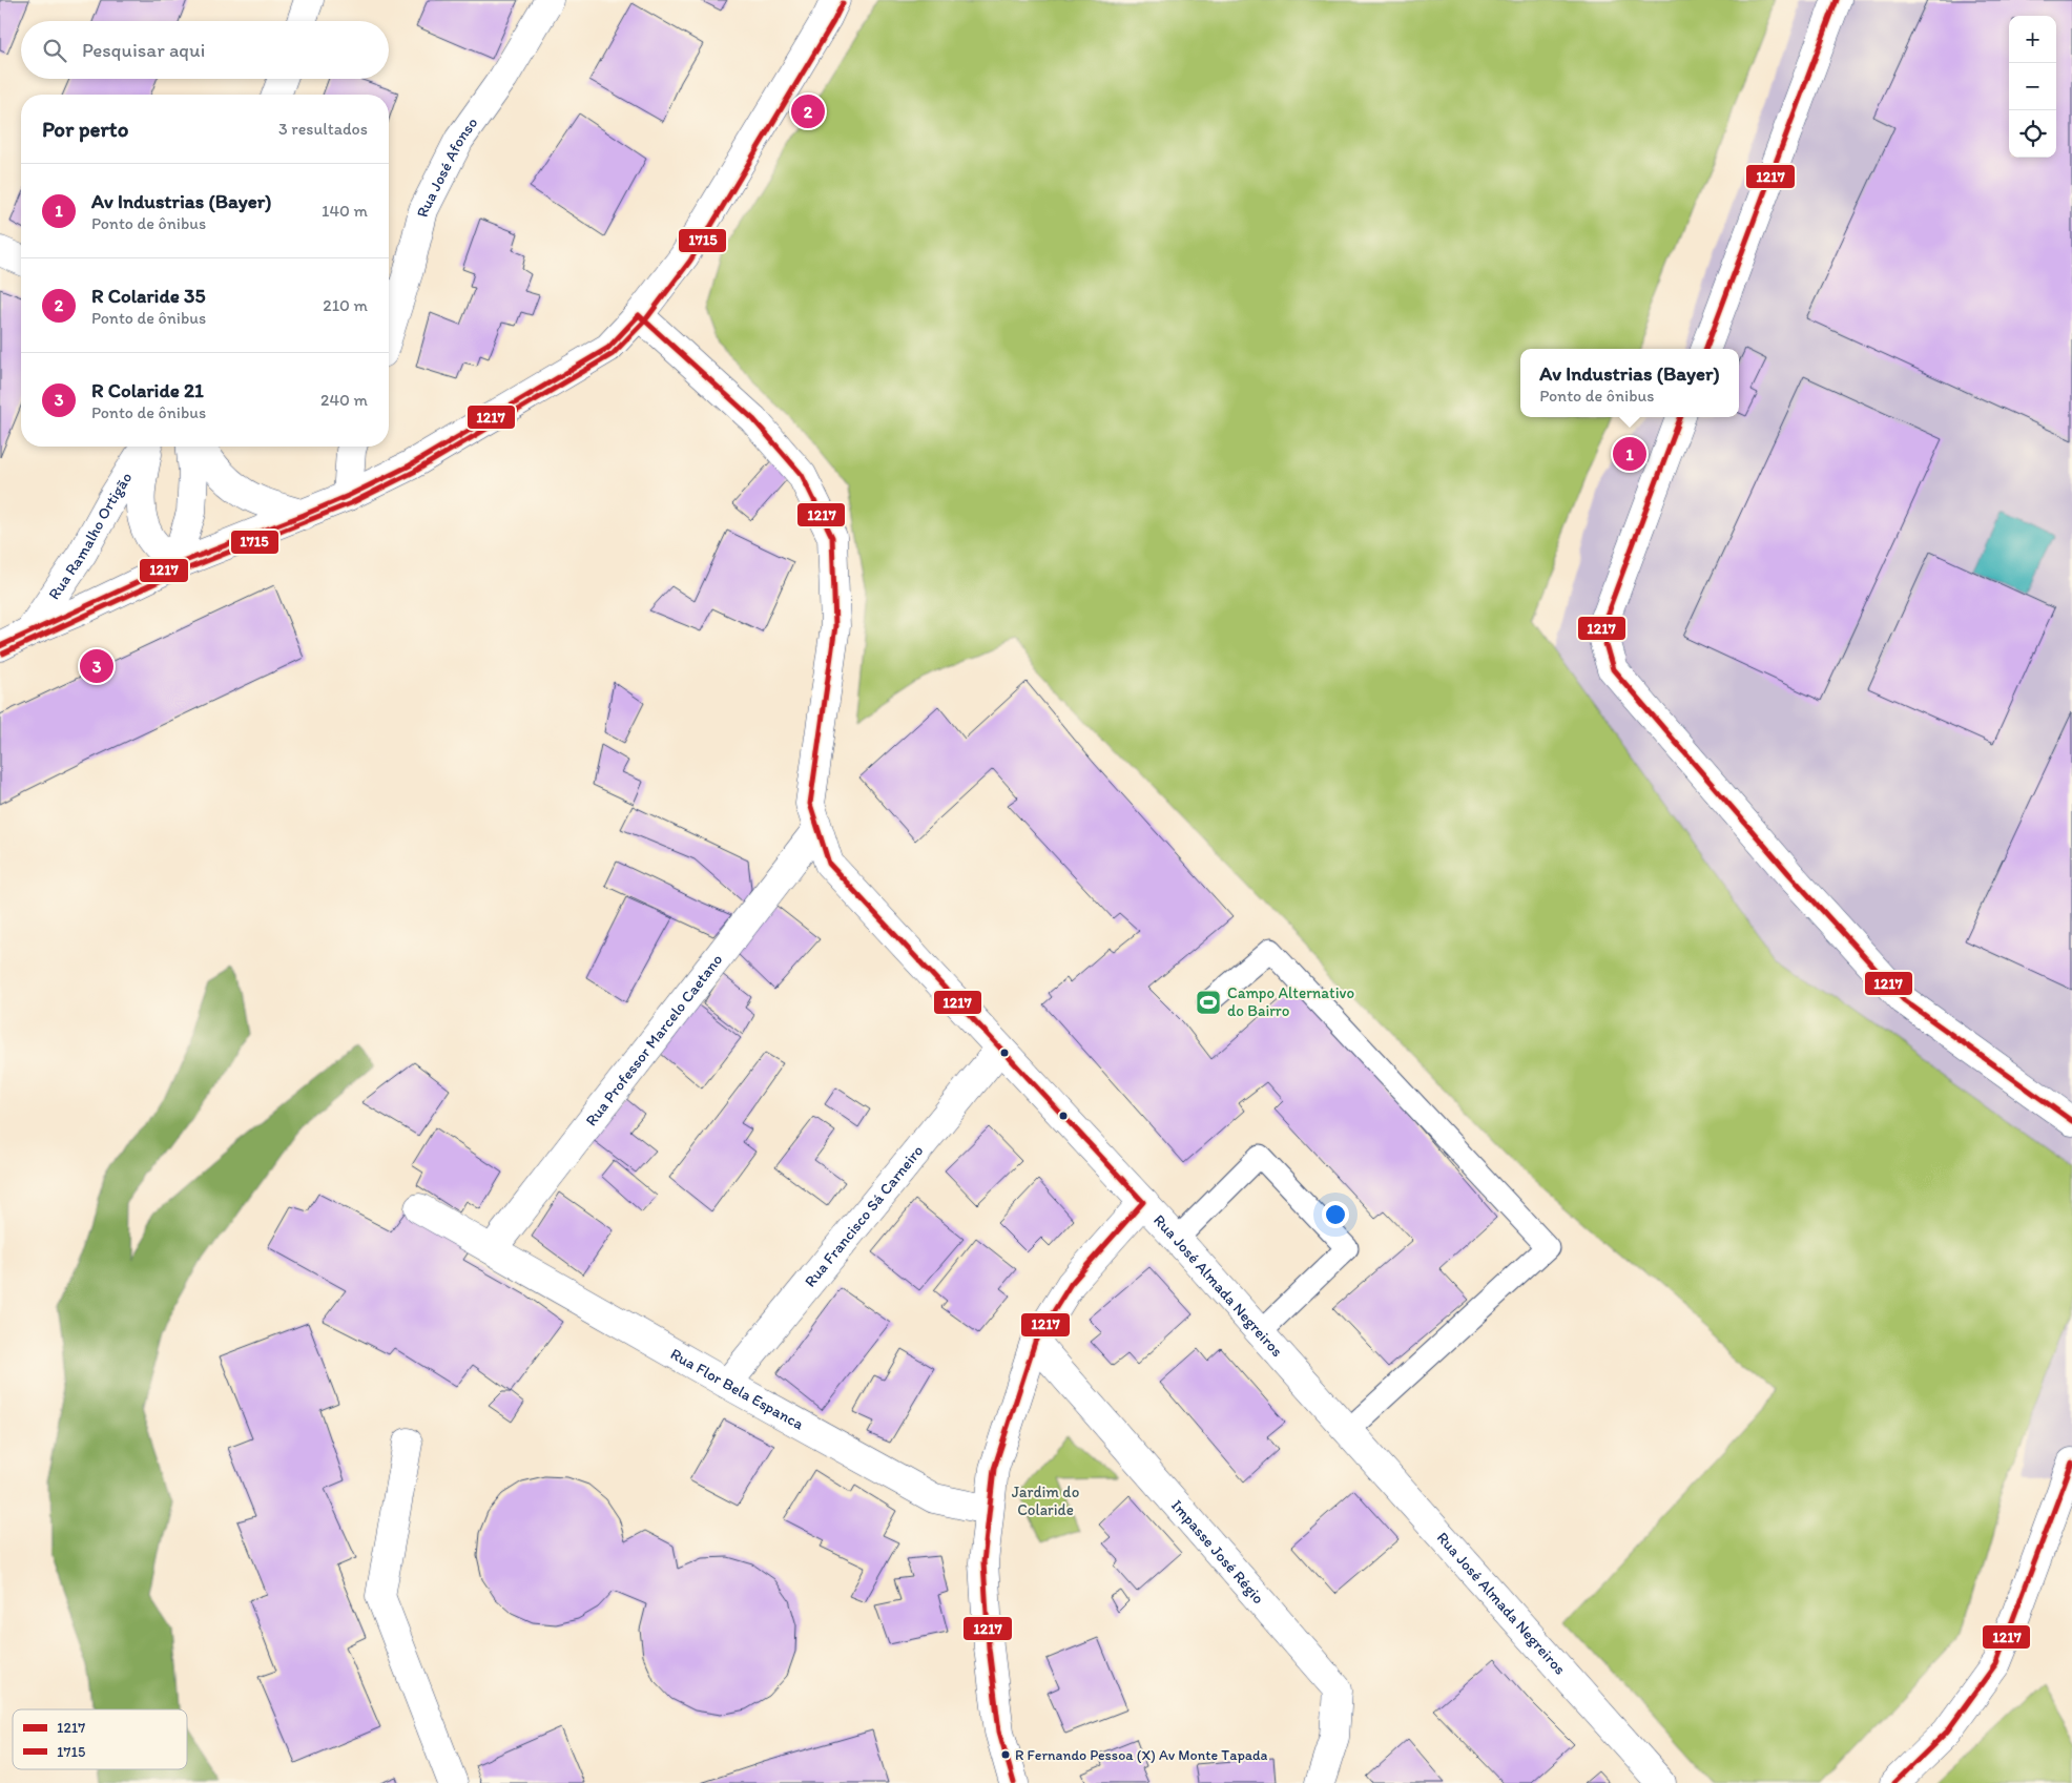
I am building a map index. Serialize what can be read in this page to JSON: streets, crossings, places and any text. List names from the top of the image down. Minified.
{"streets":{"street":["Rua José Afonso","Rua Ramalho Ortigão","Rua Professor Marcelo Caetano","Rua Francisco Sá Carneiro","Rua José Almada Negreiros","Rua Flor Bela Espanca","Impasse José Régio"]},"crossings":[["Rua Professor Marcelo Caetano","Rua José Almada Negreiros"],["Rua Professor Marcelo Caetano","Rua Flor Bela Espanca"],["Rua Francisco Sá Carneiro","Rua José Almada Negreiros"],["Rua Francisco Sá Carneiro","Rua Flor Bela Espanca"]],"parks":["Jardim do Colaride"],"places":{"sports":["Campo Alternativo do Bairro"],"other":["R Fernando Pessoa (X) Av Monte Tapada"]},"lines":["transit line 1217","transit line 1715"],"legend":["1217","1715"],"page":{"map_buttons":["+","−"],"search":"Pesquisar aqui","pins":["2","1","3"],"heading":["Por perto","3 resultados"],"list":[{"mark":"1","name":"Av Industrias (Bayer)","note":"Ponto de ônibus","value":"140 m"},{"mark":"2","name":"R Colaride 35","note":"Ponto de ônibus","value":"210 m"},{"mark":"3","name":"R Colaride 21","note":"Ponto de ônibus","value":"240 m"}],"popup":["Av Industrias (Bayer)","Ponto de ônibus"]}}
